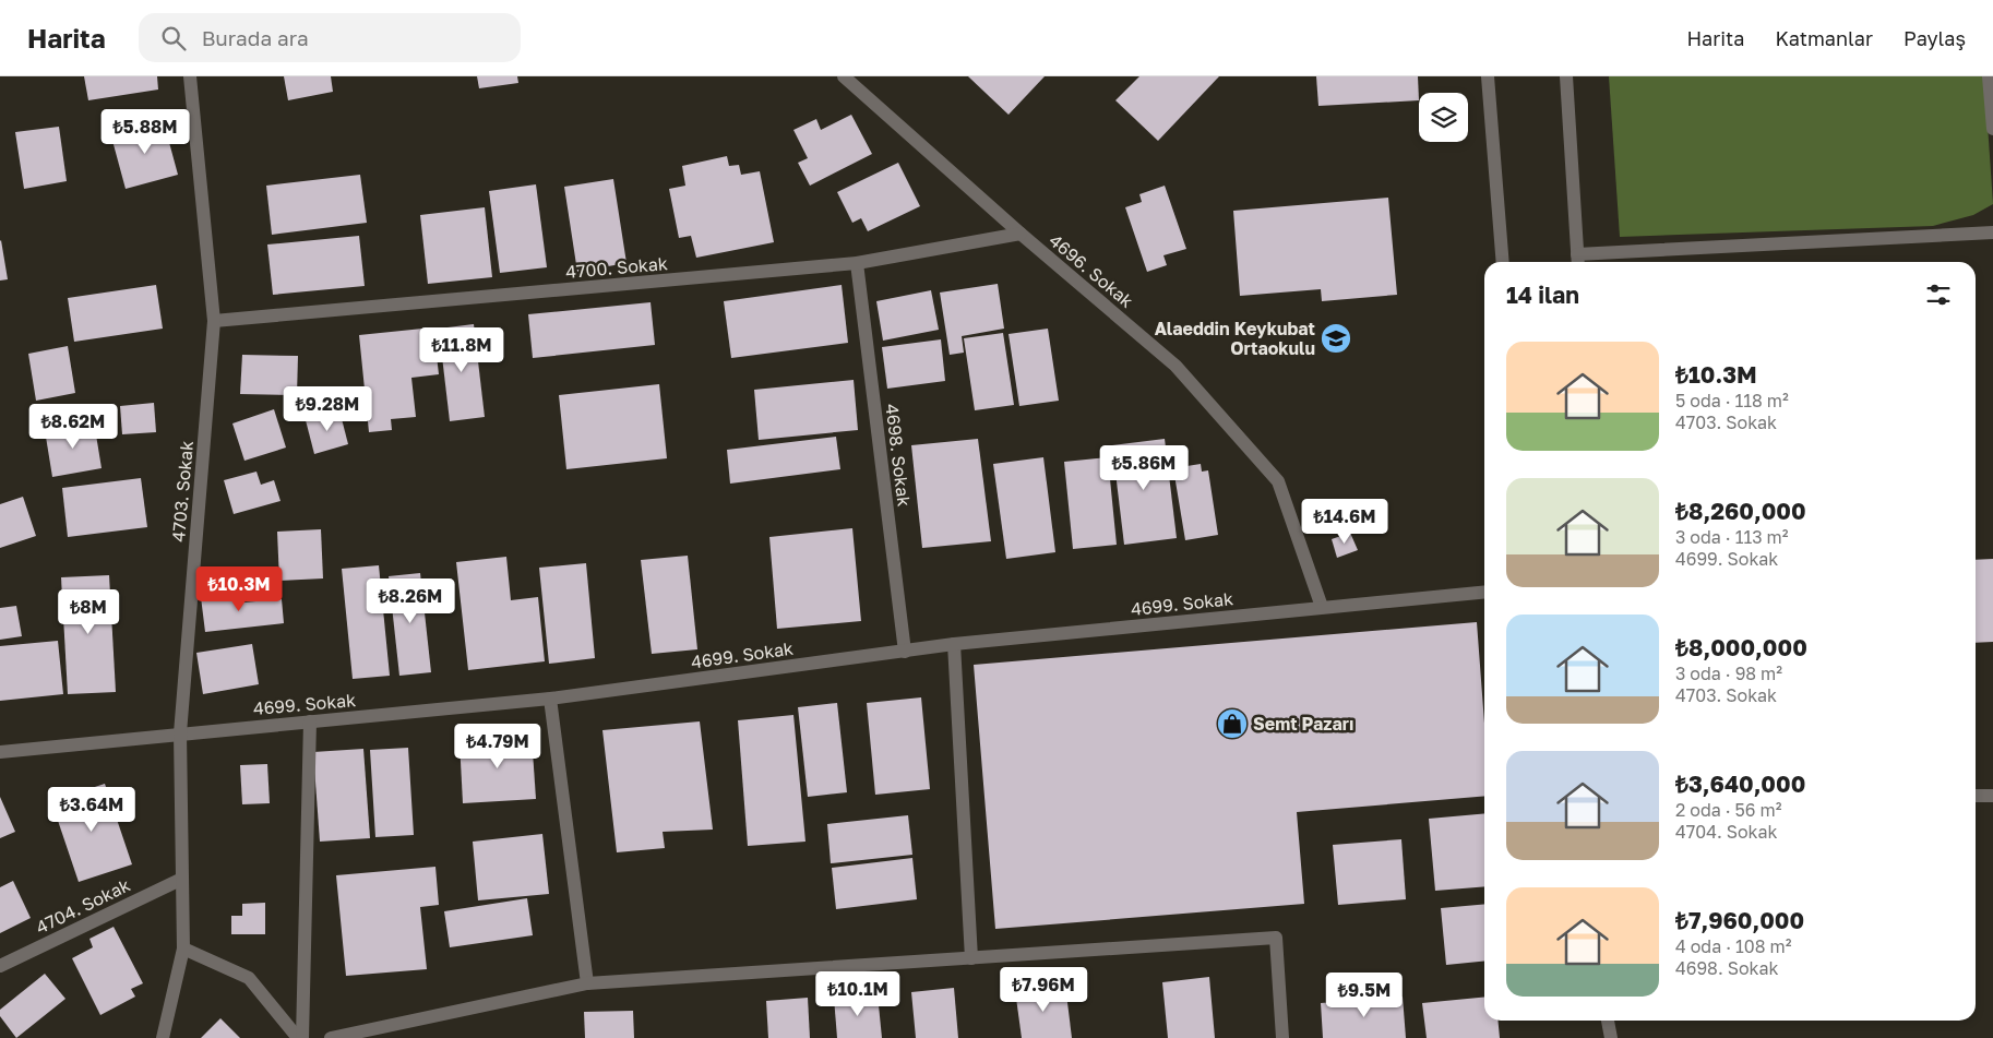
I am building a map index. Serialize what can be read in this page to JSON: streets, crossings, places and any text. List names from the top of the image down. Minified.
{"streets":{"street":["4700. Sokak","4696. Sokak","4698. Sokak","4703. Sokak","4699. Sokak","4704. Sokak"]},"crossings":[["4700. Sokak","4696. Sokak"],["4700. Sokak","4698. Sokak"],["4700. Sokak","4703. Sokak"],["4696. Sokak","4699. Sokak"],["4698. Sokak","4699. Sokak"],["4703. Sokak","4699. Sokak"],["4703. Sokak","4704. Sokak"]],"places":{"school or university":["Alaeddin Keykubat Ortaokulu"],"shop":["Semt Pazarı"]},"page":{"header":"Harita","search":"Burada ara","nav":["Harita","Katmanlar","Paylaş"],"price":["₺5.88M","₺11.8M","₺9.28M","₺8.62M","₺5.86M","₺14.6M","₺10.3M","₺8.26M","₺8M","₺4.79M","₺3.64M","₺7.96M","₺10.1M","₺9.5M"],"heading":"14 ilan","list":[{"name":"₺10.3M","note":"5 oda · 118 m² · 4703. Sokak"},{"name":"₺8,260,000","note":"3 oda · 113 m² · 4699. Sokak"},{"name":"₺8,000,000","note":"3 oda · 98 m² · 4703. Sokak"},{"name":"₺3,640,000","note":"2 oda · 56 m² · 4704. Sokak"},{"name":"₺7,960,000","note":"4 oda · 108 m² · 4698. Sokak"}]}}
